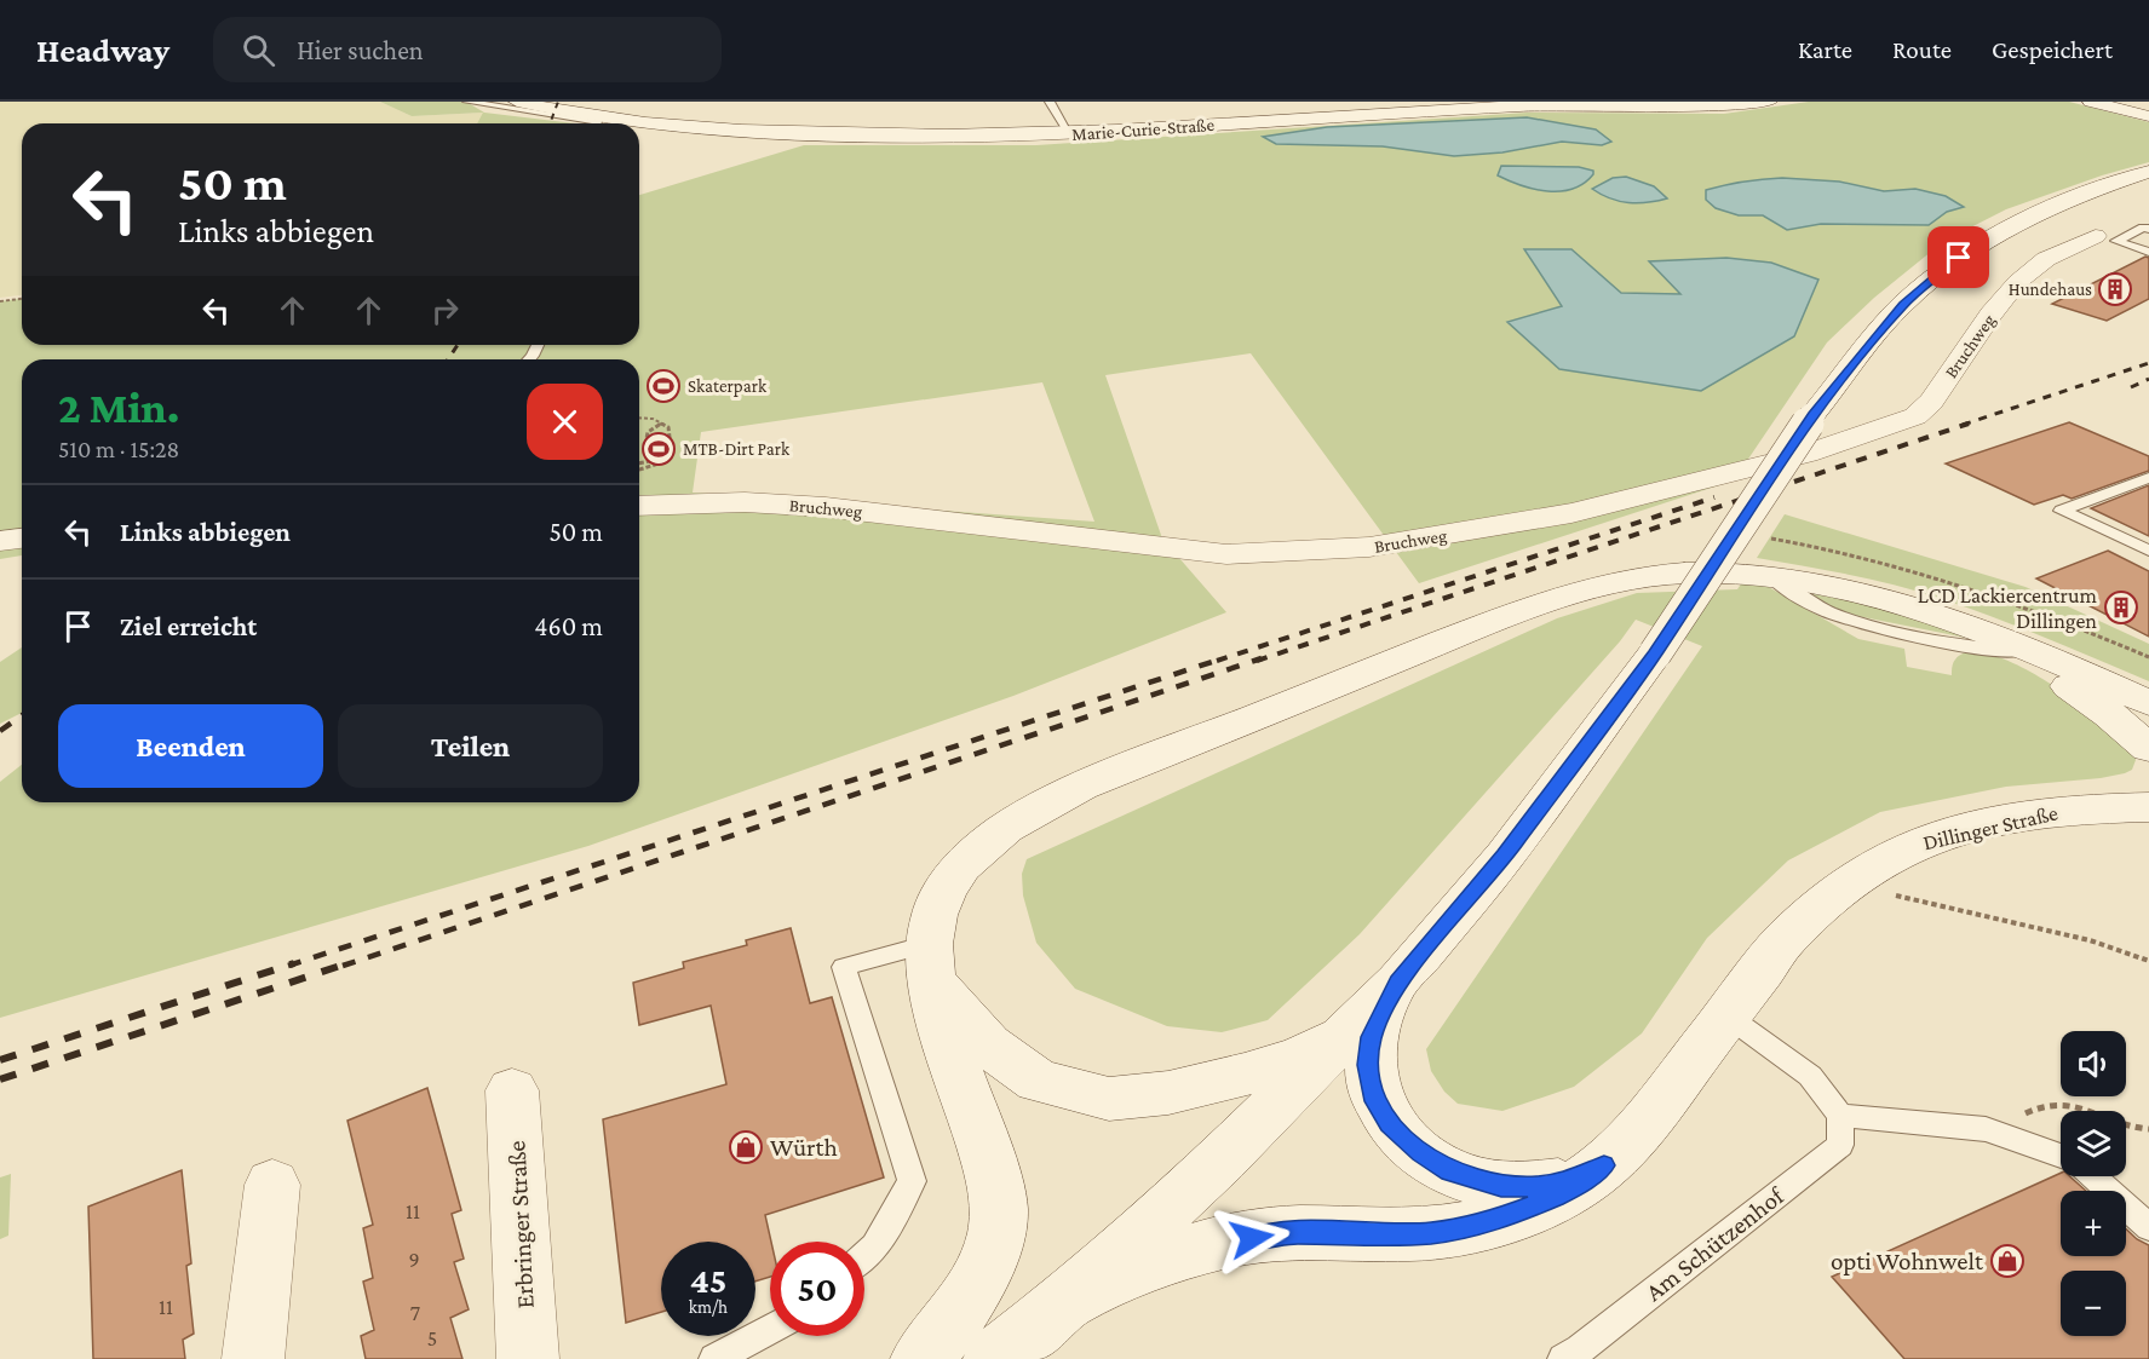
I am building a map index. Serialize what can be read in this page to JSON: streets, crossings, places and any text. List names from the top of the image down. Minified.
{"streets":{"main road":["Marie-Curie-Straße","Bruchweg","Dillinger Straße","Erbringer Straße"],"lane":["Am Schützenhof"]},"places":{"building":["Hundehaus","LCD Lackiercentrum Dillingen"],"sports":["Skaterpark","MTB-Dirt Park"],"shop":["Würth","opti Wohnwelt"]},"house_numbers":["11","9","11","7","5"],"page":{"header":"Headway","search":"Hier suchen","nav":["Karte","Route","Gespeichert"],"turn":["50 m","Links abbiegen"],"heading":["2 Min.","510 m · 15:28"],"list":[{"name":"Links abbiegen","value":"50 m"},{"name":"Ziel erreicht","value":"460 m"}],"buttons":["Beenden","Teilen"],"map_buttons":["+","−"],"speed":"45 km/h","limit":"50"}}
